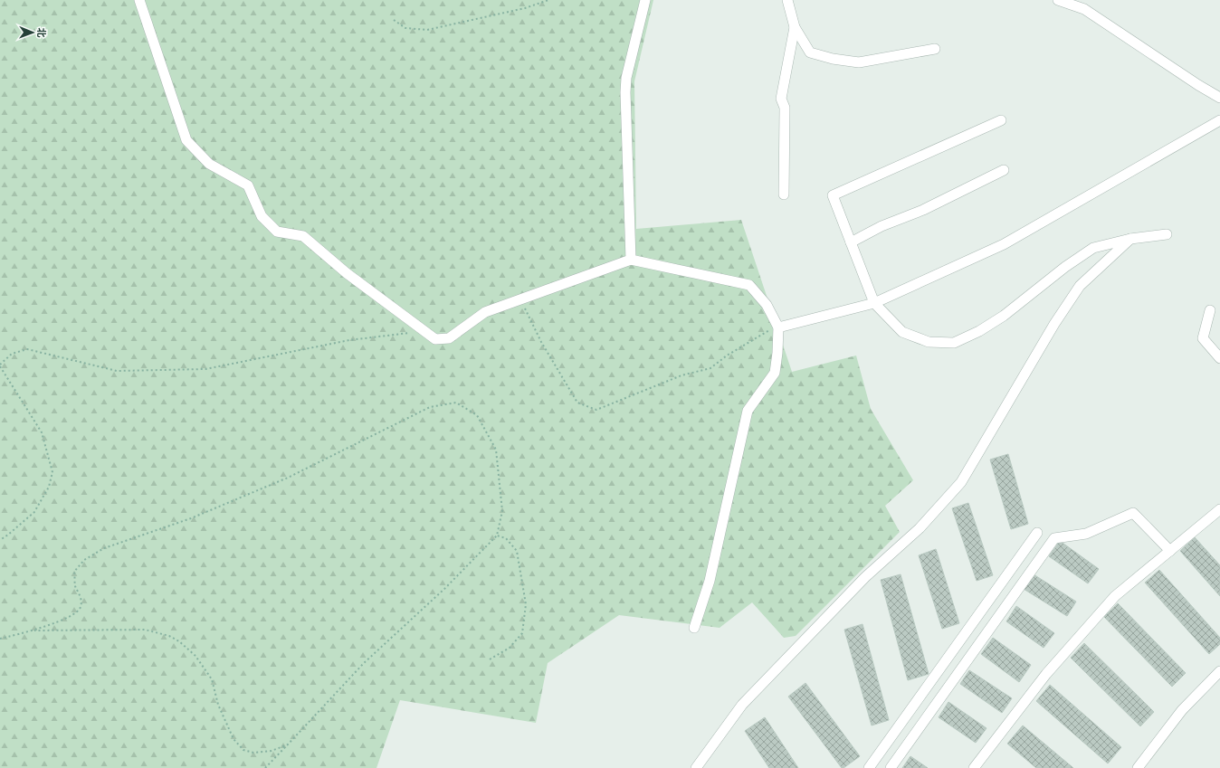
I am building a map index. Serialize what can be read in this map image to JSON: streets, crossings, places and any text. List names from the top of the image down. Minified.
{"north":"right"}
